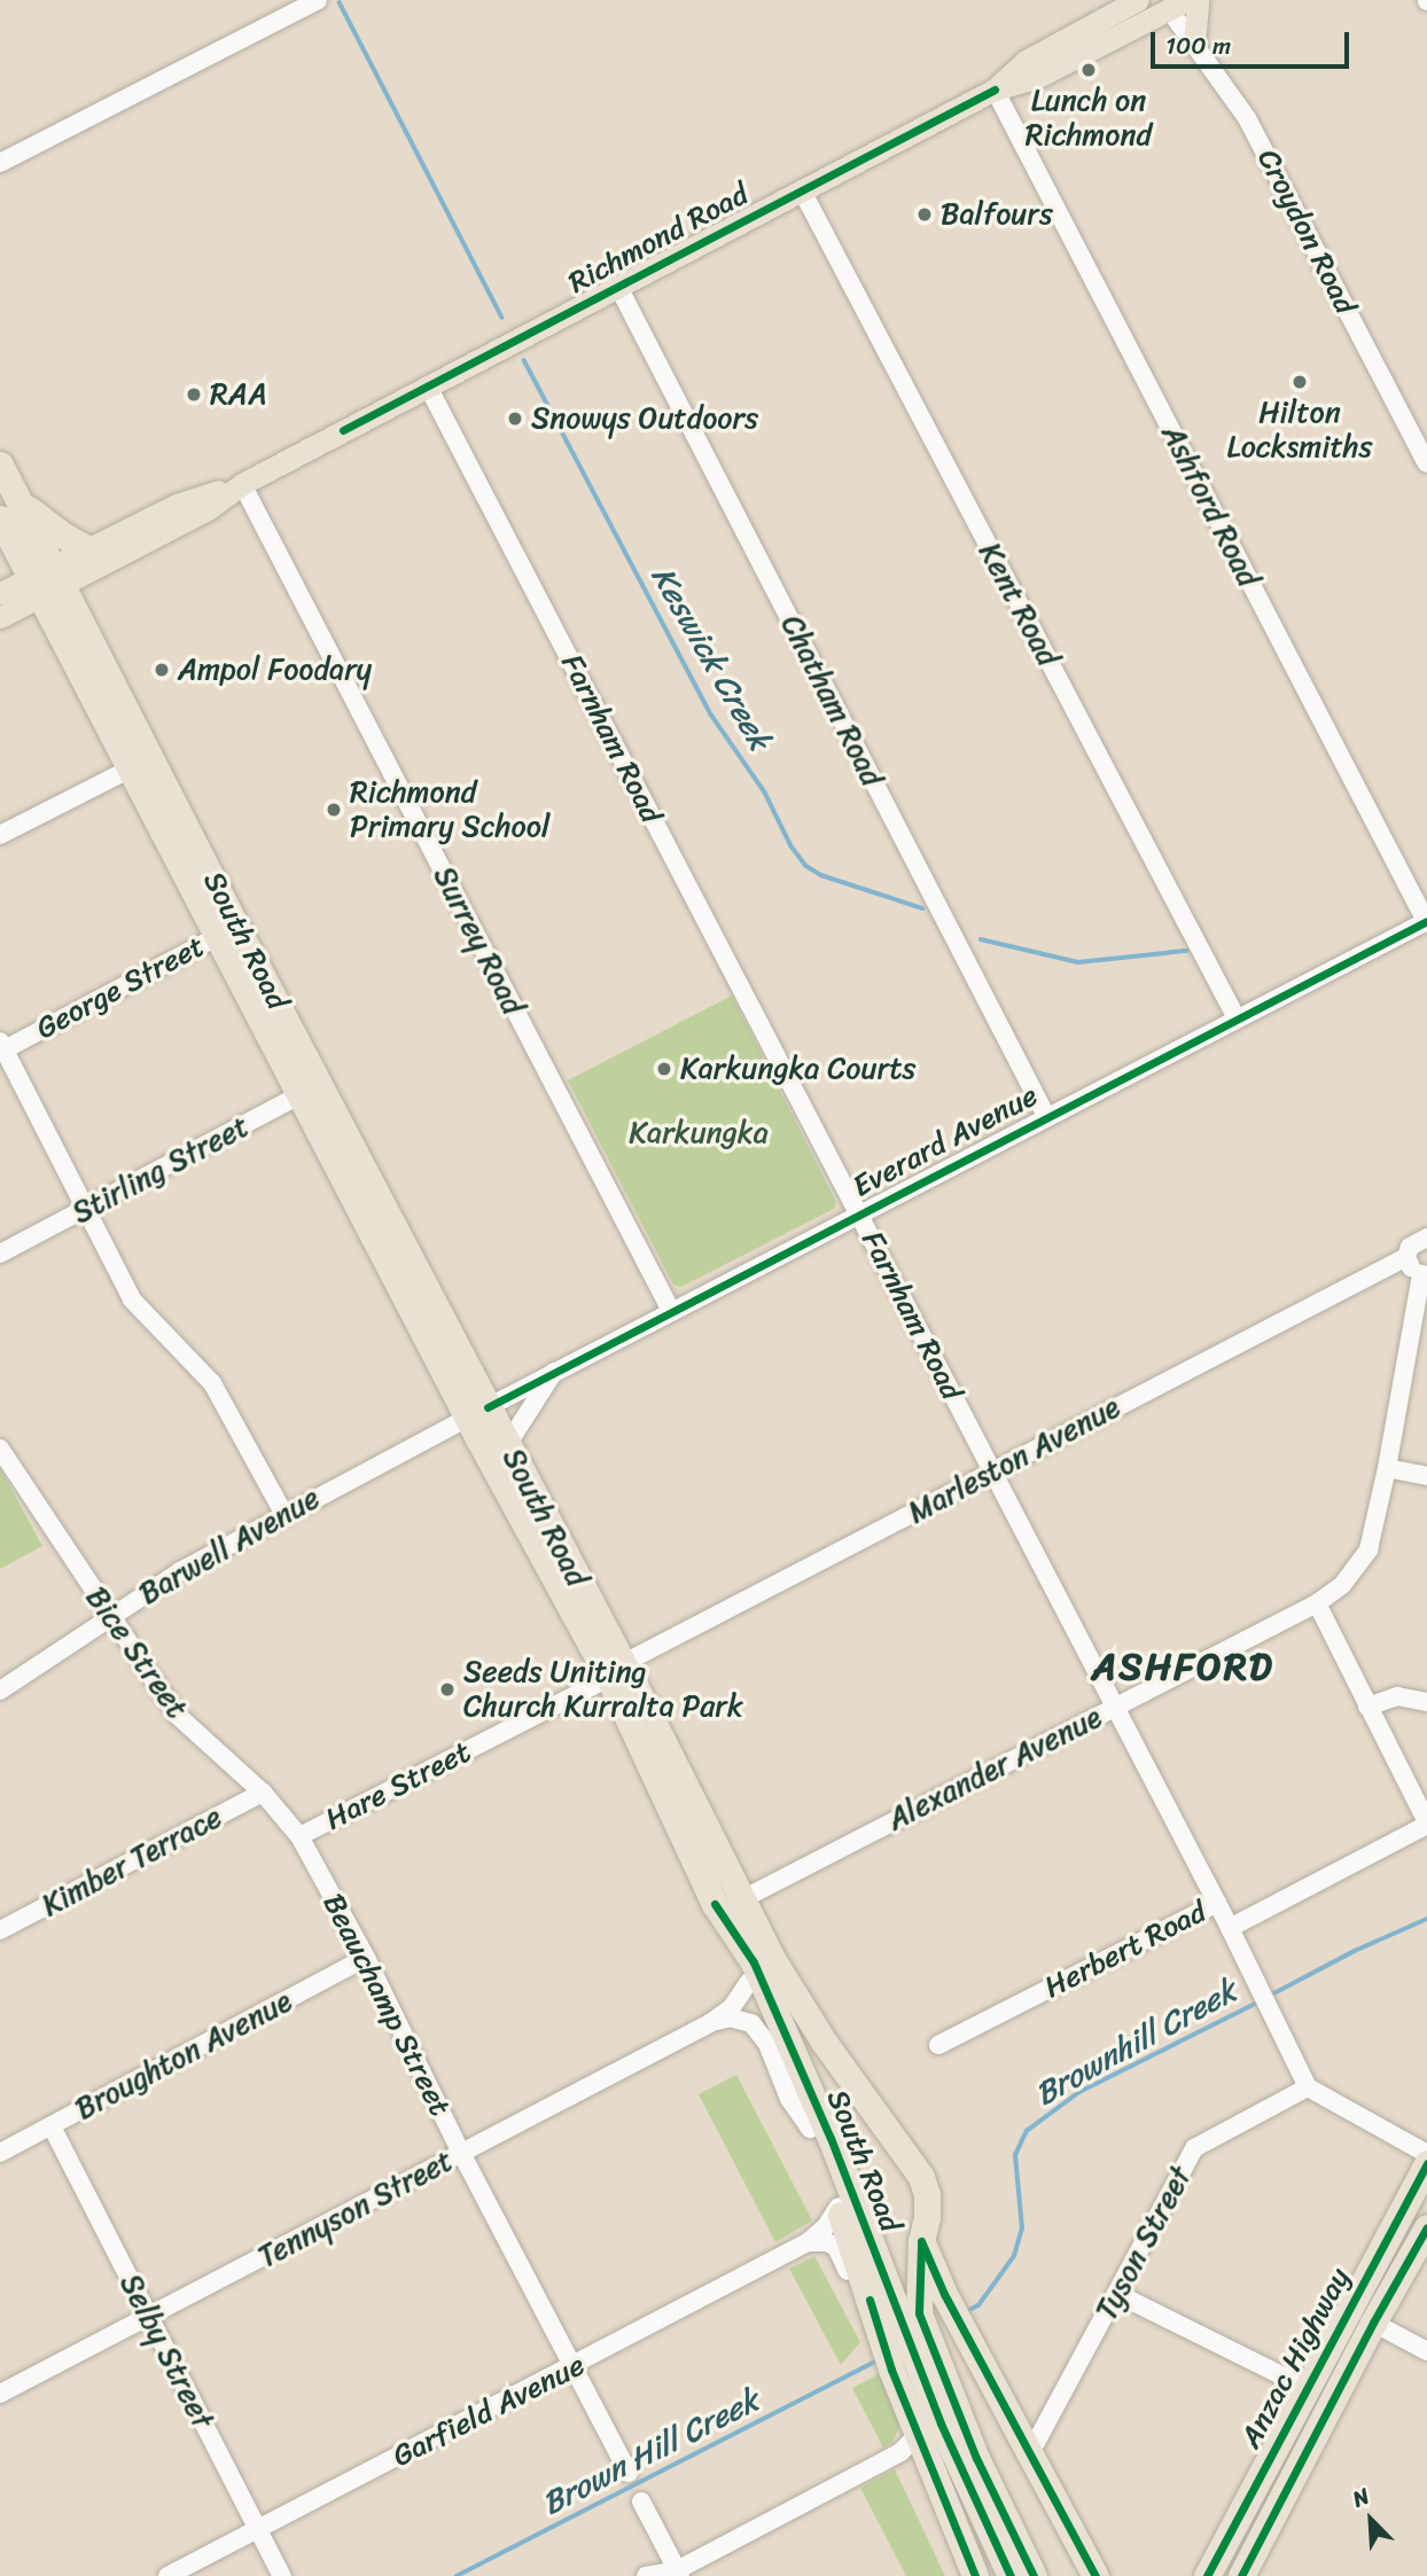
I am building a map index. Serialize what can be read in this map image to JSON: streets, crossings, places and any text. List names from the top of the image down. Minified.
{"streets":{"highway":["South Road","Anzac Highway"],"main road":["Richmond Road"],"street":["Croydon Road","Ashford Road","Kent Road","Chatham Road","Farnham Road","Surrey Road","George Street","Everard Avenue","Stirling Street","Marleston Avenue","Barwell Avenue","Bice Street","Alexander Avenue","Hare Street","Kimber Terrace","Herbert Road","Beauchamp Street","Broughton Avenue","Tennyson Street","Tyson Street","Selby Street","Garfield Avenue"]},"crossings":[["Croydon Road","Richmond Road"],["Richmond Road","Ashford Road"],["Richmond Road","Kent Road"],["Richmond Road","Chatham Road"],["Richmond Road","Farnham Road"],["Richmond Road","South Road"],["Richmond Road","Surrey Road"],["Ashford Road","Everard Avenue"],["Kent Road","Everard Avenue"],["Chatham Road","Everard Avenue"],["Farnham Road","Everard Avenue"],["Farnham Road","Marleston Avenue"],["Farnham Road","Alexander Avenue"],["Farnham Road","Herbert Road"],["South Road","George Street"],["South Road","Everard Avenue"],["South Road","Stirling Street"],["South Road","Marleston Avenue"],["South Road","Barwell Avenue"],["South Road","Alexander Avenue"],["South Road","Hare Street"],["Surrey Road","Everard Avenue"],["Everard Avenue","Barwell Avenue"],["Marleston Avenue","Hare Street"],["Barwell Avenue","Bice Street"],["Bice Street","Hare Street"],["Bice Street","Kimber Terrace"],["Bice Street","Beauchamp Street"],["Alexander Avenue","Herbert Road"],["Hare Street","Beauchamp Street"],["Beauchamp Street","Broughton Avenue"],["Beauchamp Street","Tennyson Street"],["Beauchamp Street","Garfield Avenue"],["Broughton Avenue","Selby Street"],["Tennyson Street","Selby Street"],["Selby Street","Garfield Avenue"]],"districts":["ASHFORD"],"water":["Keswick Creek","Brownhill Creek","Brown Hill Creek"],"parks":["Karkungka"],"places":["Lunch on Richmond","Balfours","Hilton Locksmiths","RAA","Snowys Outdoors","Ampol Foodary","Richmond Primary School","Karkungka Courts","Seeds Uniting Church Kurralta Park"],"scale_bar":"100 m","north":"top left"}
